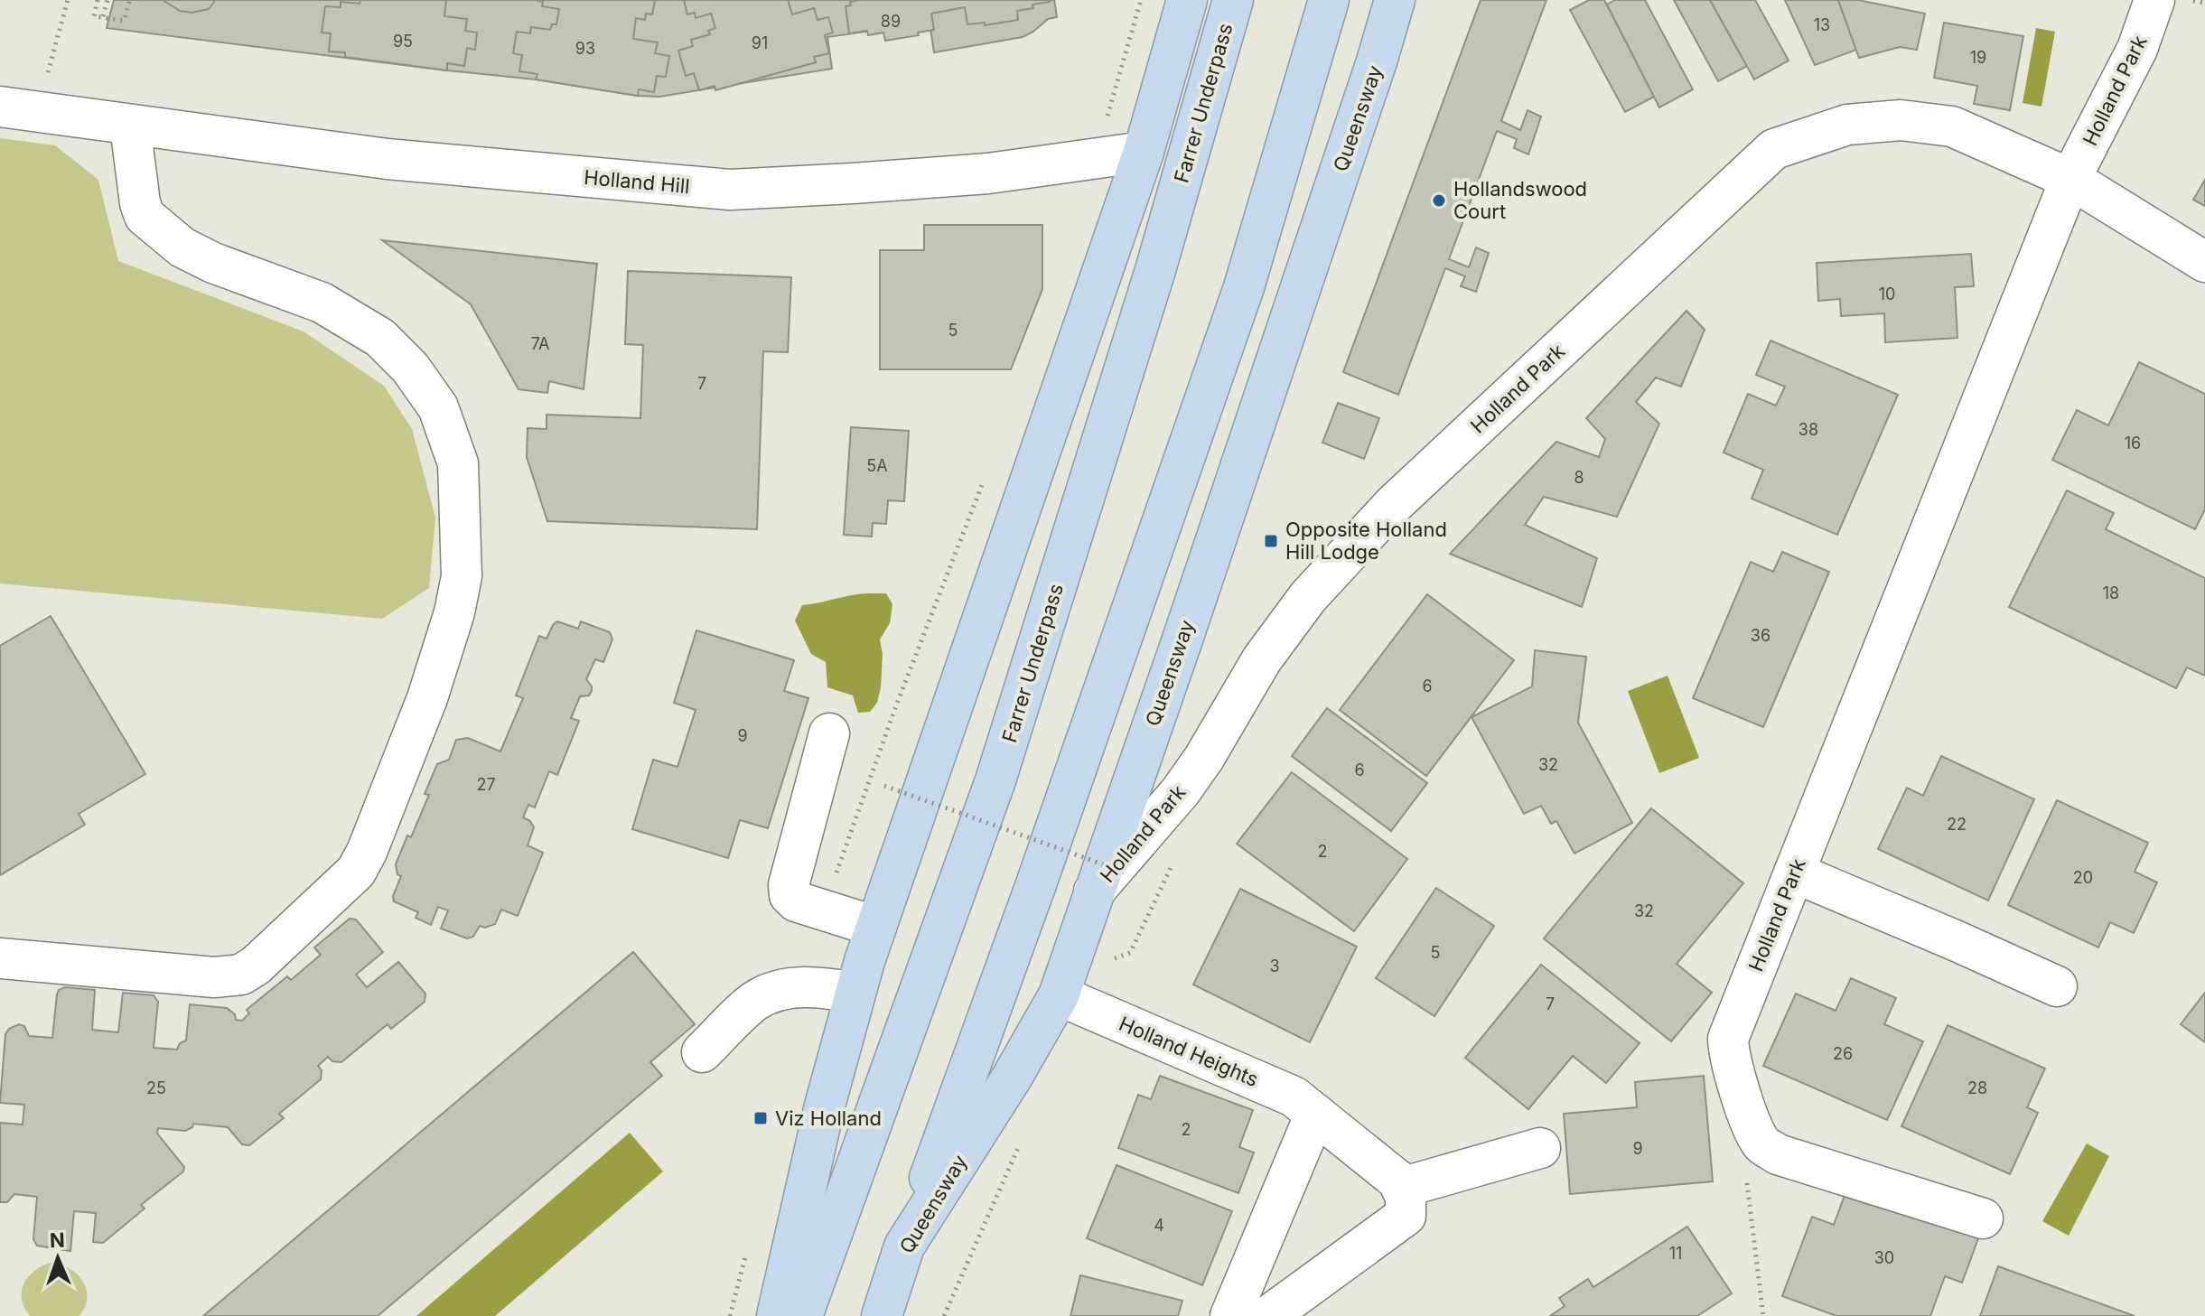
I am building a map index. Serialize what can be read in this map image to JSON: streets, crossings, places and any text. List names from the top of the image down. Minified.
{"streets":{"highway":["Farrer Underpass","Queensway"],"street":["Holland Park","Holland Hill","Holland Heights"]},"crossings":[["Holland Park","Queensway"],["Queensway","Holland Heights"]],"places":{"other":["Hollandswood Court"],"transit":["Opposite Holland Hill Lodge","Viz Holland"]},"house_numbers":["89","13","95","91","93","19","10","5","7A","7","38","16","5A","8","18","36","6","9","32","6","27","22","2","20","32","5","3","7","26","25","28","2","9","4","11","30"],"north":"top"}
